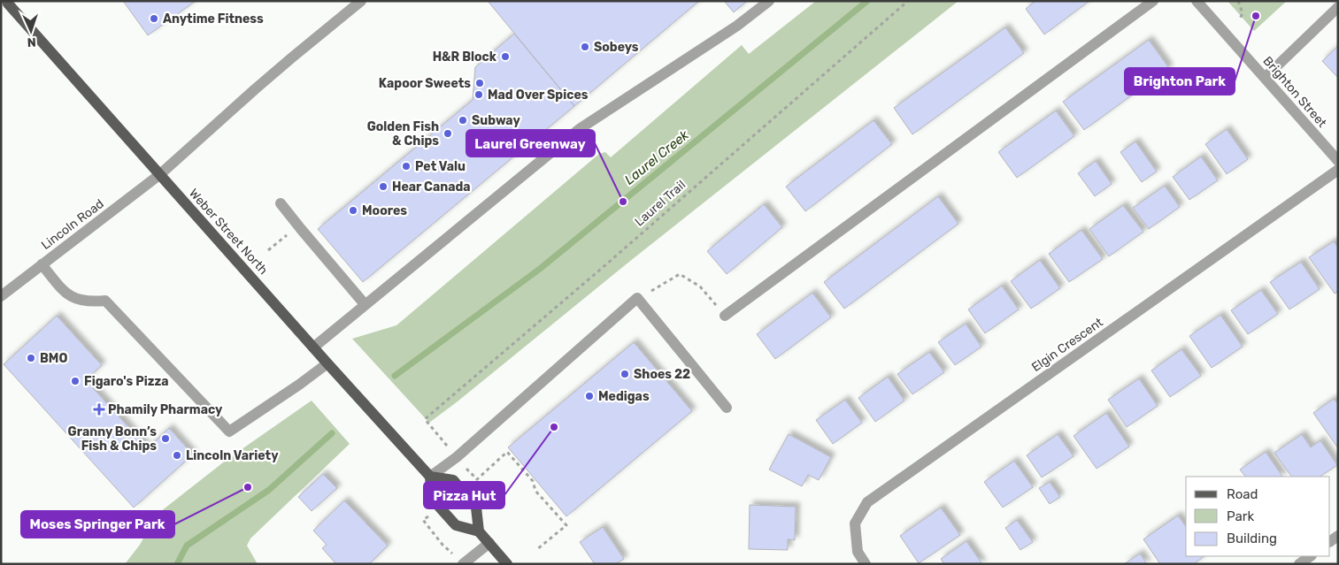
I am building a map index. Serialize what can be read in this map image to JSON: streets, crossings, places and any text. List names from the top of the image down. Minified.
{"streets":{"main road":["Weber Street North"],"street":["Brighton Street","Lincoln Road","Elgin Crescent"],"path":["Laurel Trail"]},"crossings":[["Lincoln Road","Weber Street North"]],"water":["Laurel Creek"],"places":{"other":["Brighton Park","Anytime Fitness","Sobeys","H&R Block","Kapoor Sweets","Mad Over Spices","Subway","Golden Fish & Chips","Pet Valu","Hear Canada","Laurel Greenway","Moores","BMO","Shoes 22","Figaro's Pizza","Medigas","Pizza Hut","Granny Bonn’s Fish & Chips","Lincoln Variety","Moses Springer Park"],"health":["Phamily Pharmacy"]},"legend":["Road","Park","Building"],"north":"bottom"}
